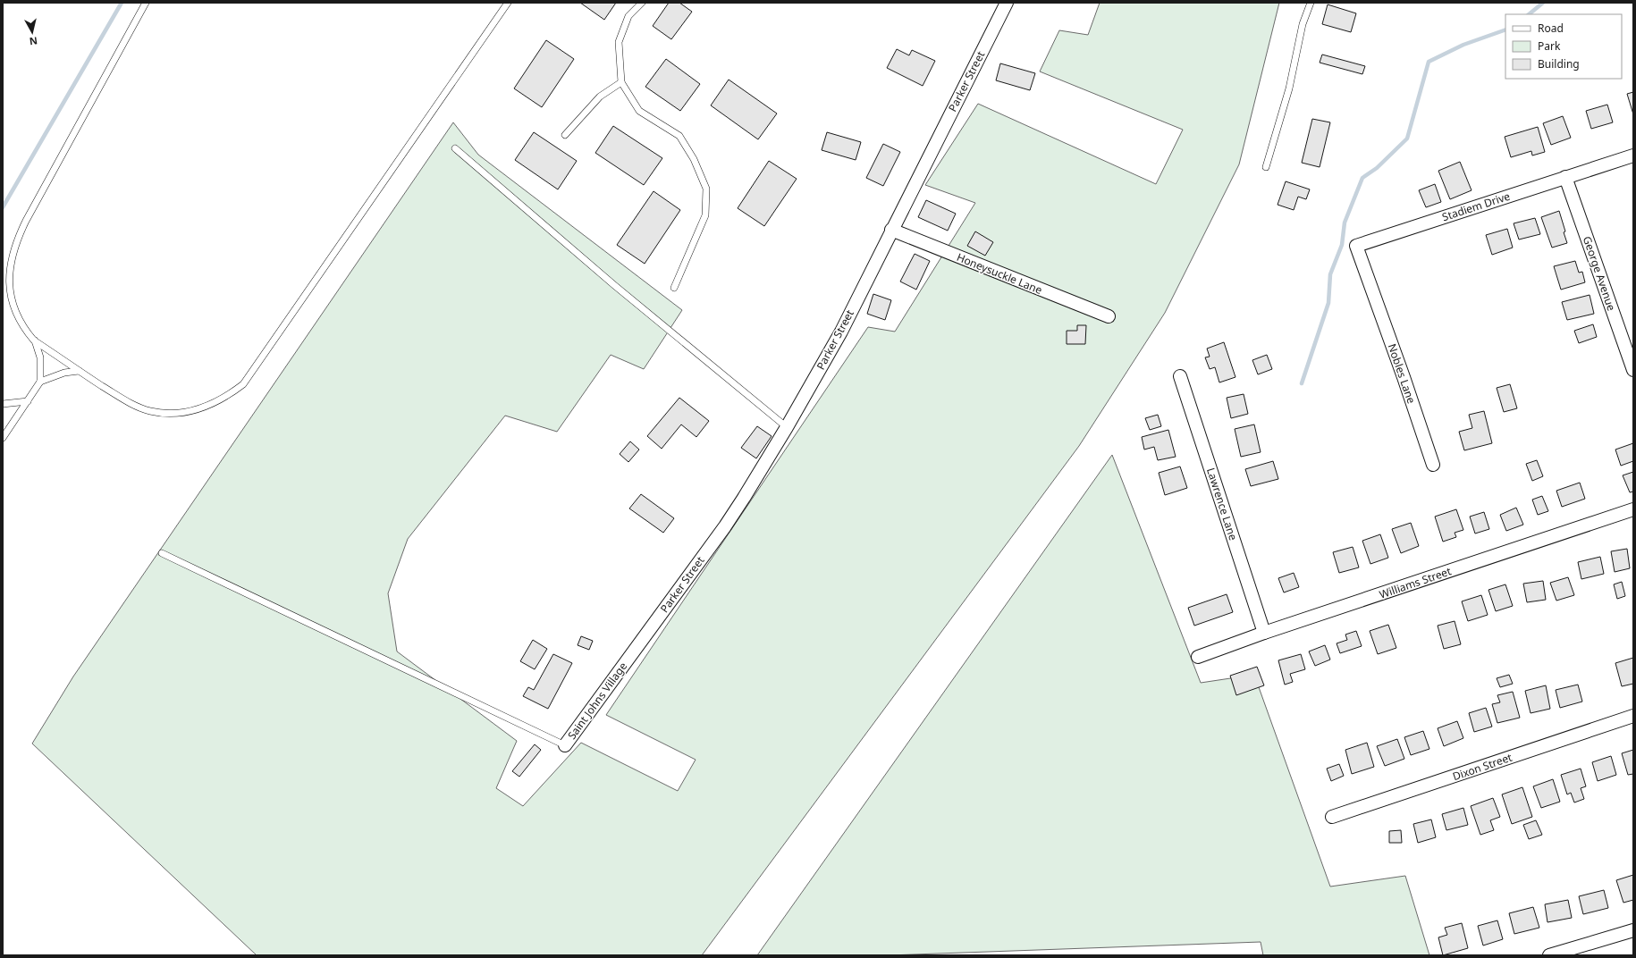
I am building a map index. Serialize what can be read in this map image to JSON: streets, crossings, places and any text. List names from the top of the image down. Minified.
{"streets":{"street":["Parker Street","Stadiem Drive","Honeysuckle Lane","George Avenue","Nobles Lane","Lawrence Lane","Williams Street","Saint Johns Village","Dixon Street"]},"crossings":[["Parker Street","Honeysuckle Lane"],["Parker Street","Saint Johns Village"],["Stadiem Drive","George Avenue"],["Stadiem Drive","Nobles Lane"],["Lawrence Lane","Williams Street"]],"legend":["Road","Park","Building"],"north":"bottom"}
